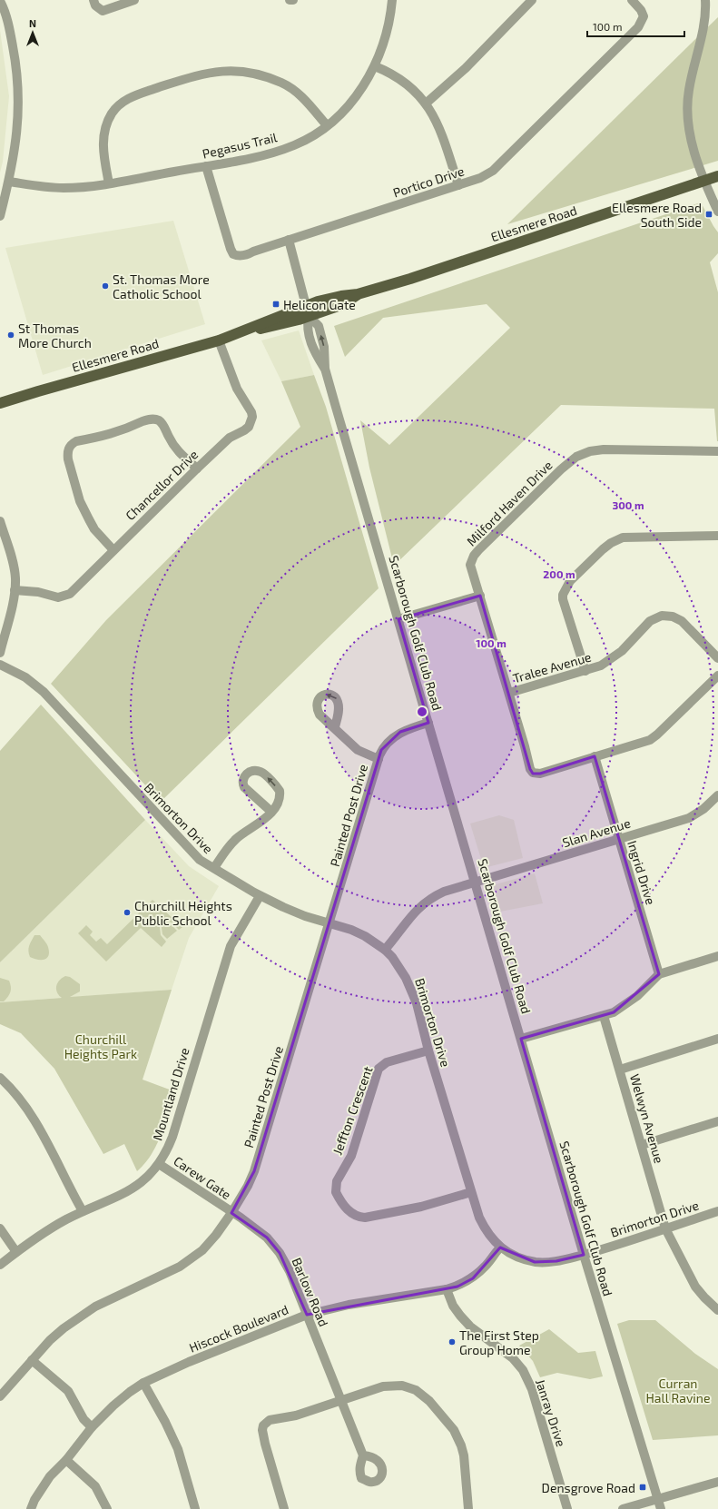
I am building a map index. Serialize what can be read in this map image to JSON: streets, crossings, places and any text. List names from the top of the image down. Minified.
{"streets":{"main road":["Ellesmere Road"],"street":["Pegasus Trail","Portico Drive","Chancellor Drive","Milford Haven Drive","Scarborough Golf Club Road","Tralee Avenue","Painted Post Drive","Brimorton Drive","Slan Avenue","Ingrid Drive","Mountland Drive","Jeffton Crescent","Welwyn Avenue","Carew Gate","Barlow Road","Hiscock Boulevard","Janray Drive"]},"crossings":[["Pegasus Trail","Portico Drive"],["Ellesmere Road","Chancellor Drive"],["Ellesmere Road","Scarborough Golf Club Road"],["Milford Haven Drive","Tralee Avenue"],["Milford Haven Drive","Ingrid Drive"],["Scarborough Golf Club Road","Painted Post Drive"],["Scarborough Golf Club Road","Brimorton Drive"],["Scarborough Golf Club Road","Slan Avenue"],["Painted Post Drive","Brimorton Drive"],["Painted Post Drive","Carew Gate"],["Painted Post Drive","Barlow Road"],["Brimorton Drive","Slan Avenue"],["Brimorton Drive","Mountland Drive"],["Brimorton Drive","Jeffton Crescent"],["Brimorton Drive","Welwyn Avenue"],["Brimorton Drive","Hiscock Boulevard"],["Slan Avenue","Ingrid Drive"],["Mountland Drive","Carew Gate"],["Carew Gate","Barlow Road"],["Barlow Road","Hiscock Boulevard"],["Hiscock Boulevard","Janray Drive"]],"parks":["Churchill Heights Park","Curran Hall Ravine"],"places":{"transit":["Ellesmere Road South Side","Helicon Gate","Densgrove Road"],"other":["St. Thomas More Catholic School","St Thomas More Church","Churchill Heights Public School","The First Step Group Home"]},"scale_bar":"100 m","north":"top","rings":["300 m","200 m","100 m"]}
